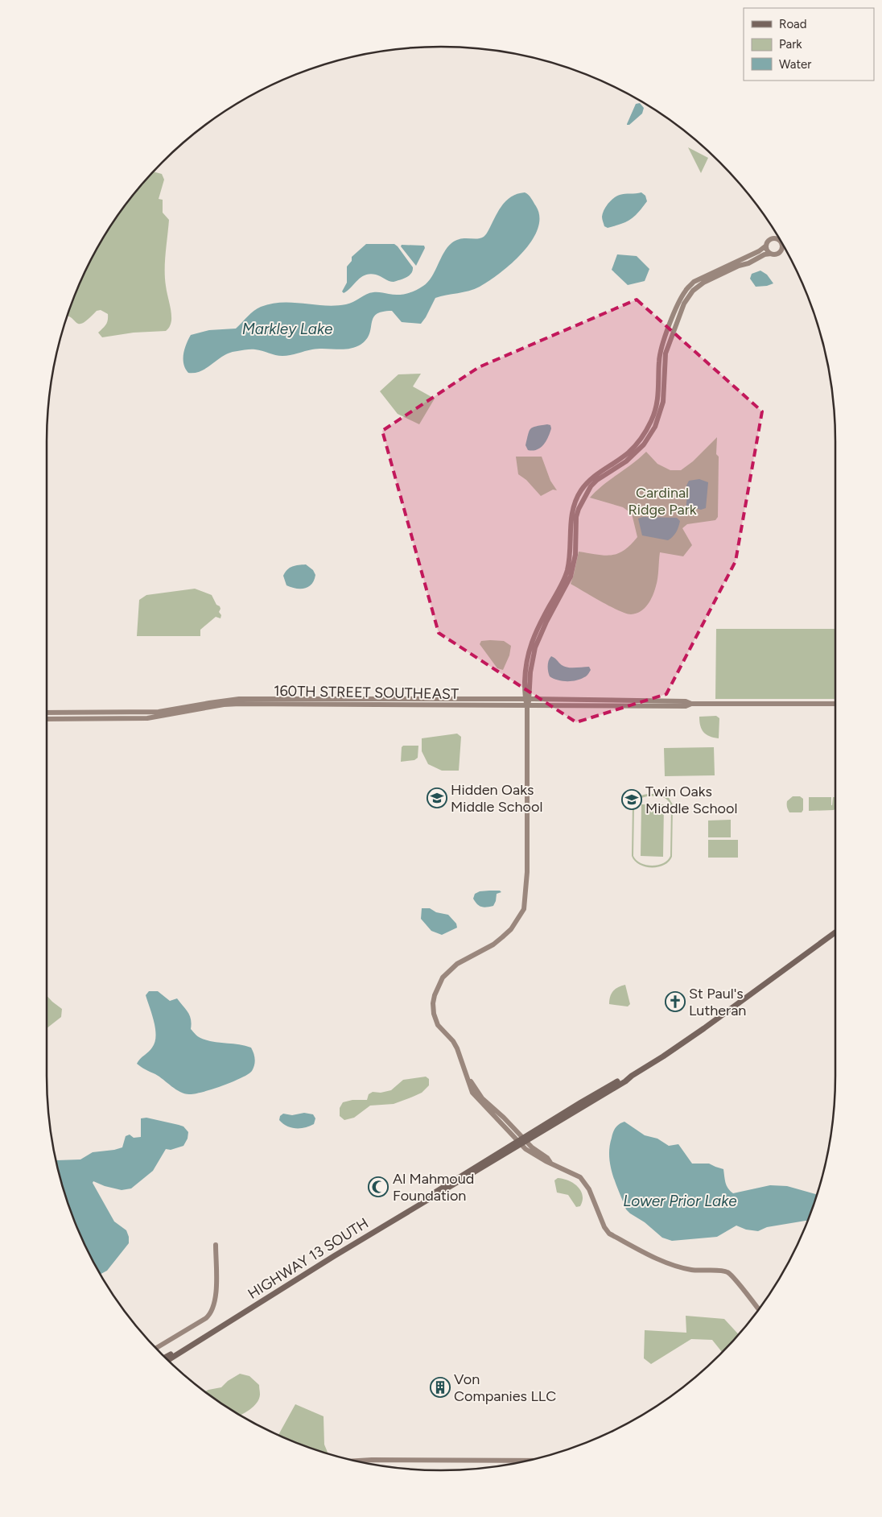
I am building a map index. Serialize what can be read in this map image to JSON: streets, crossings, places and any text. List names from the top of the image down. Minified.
{"streets":{"main road":["HIGHWAY 13 SOUTH"],"street":["160TH STREET SOUTHEAST"]},"water":["Markley Lake","Lower Prior Lake"],"parks":["Cardinal Ridge Park"],"places":{"school or university":["Hidden Oaks Middle School","Twin Oaks Middle School"],"church":["St Paul's Lutheran"],"mosque":["Al Mahmoud Foundation"],"building":["Von Companies LLC"]},"legend":["Road","Park","Water"]}
